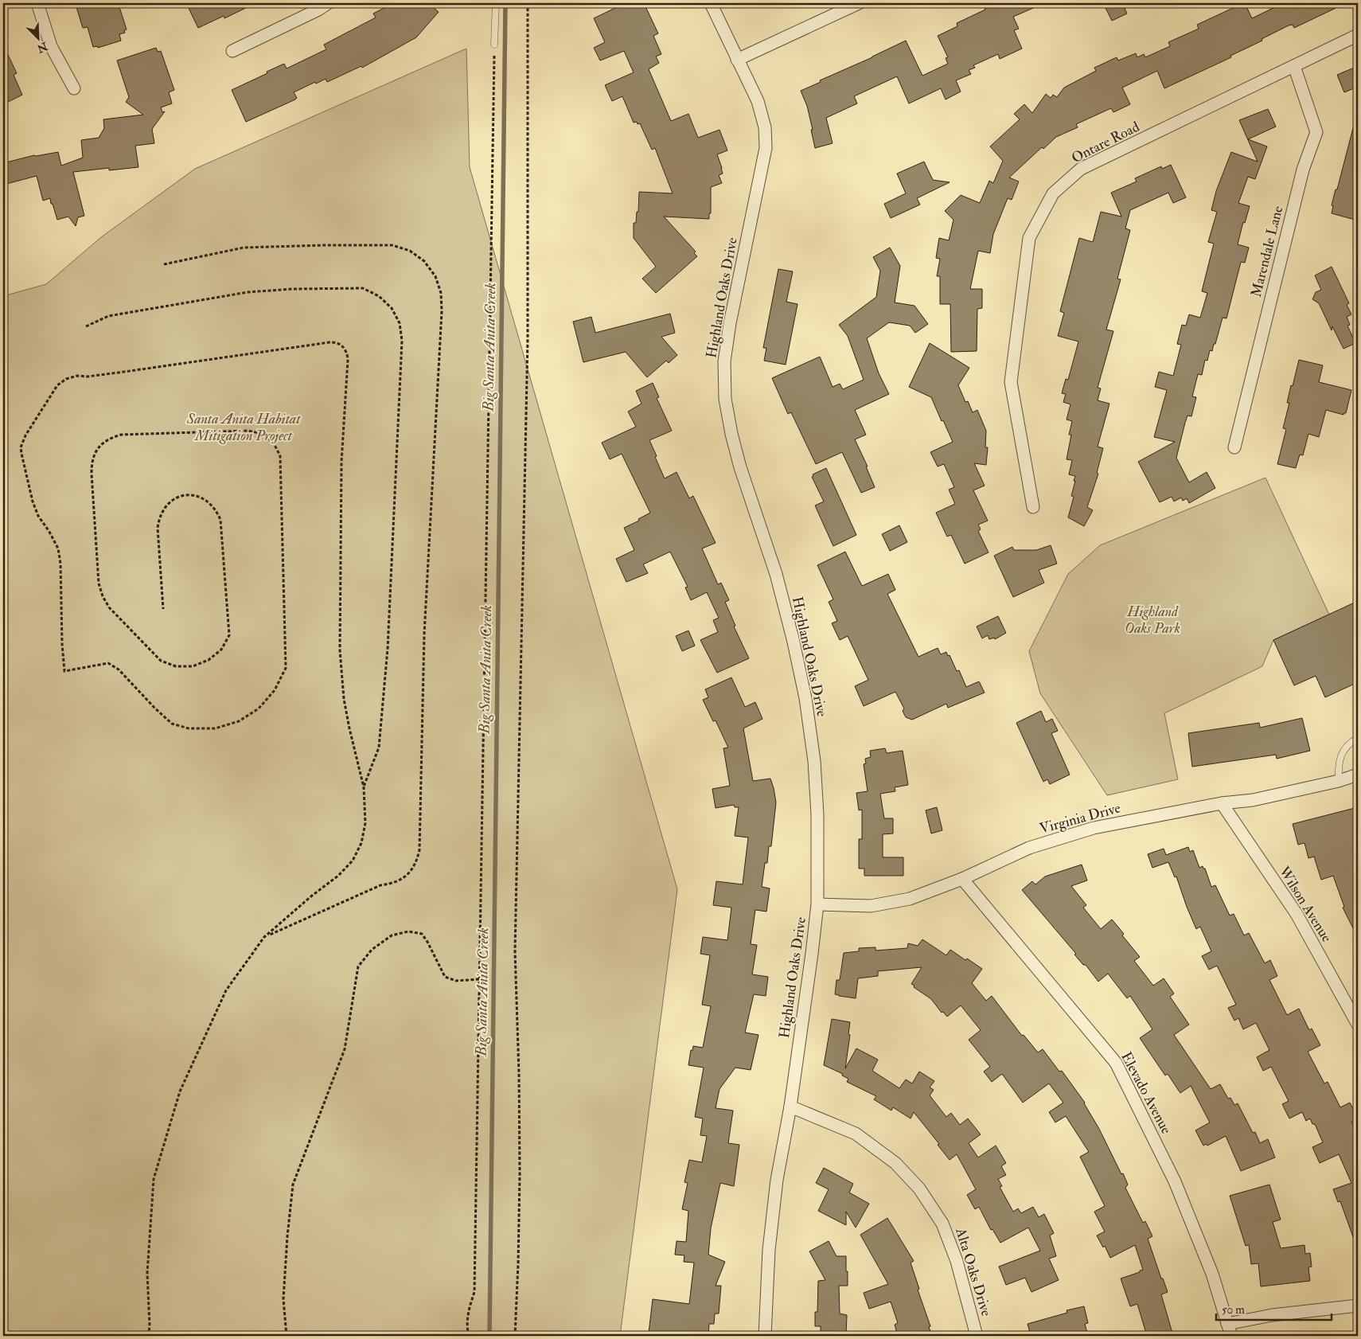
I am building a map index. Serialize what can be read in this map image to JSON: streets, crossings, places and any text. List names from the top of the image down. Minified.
{"streets":{"street":["Ontare Road","Marendale Lane","Highland Oaks Drive","Virginia Drive","Wilson Avenue","Elevado Avenue","Alta Oaks Drive"]},"crossings":[["Ontare Road","Marendale Lane"],["Highland Oaks Drive","Virginia Drive"],["Highland Oaks Drive","Alta Oaks Drive"],["Virginia Drive","Wilson Avenue"],["Virginia Drive","Elevado Avenue"]],"water":["Big Santa Anita Creek"],"parks":["Santa Anita Habitat Mitigation Project","Highland Oaks Park"],"scale_bar":"50 m","north":"bottom right"}
